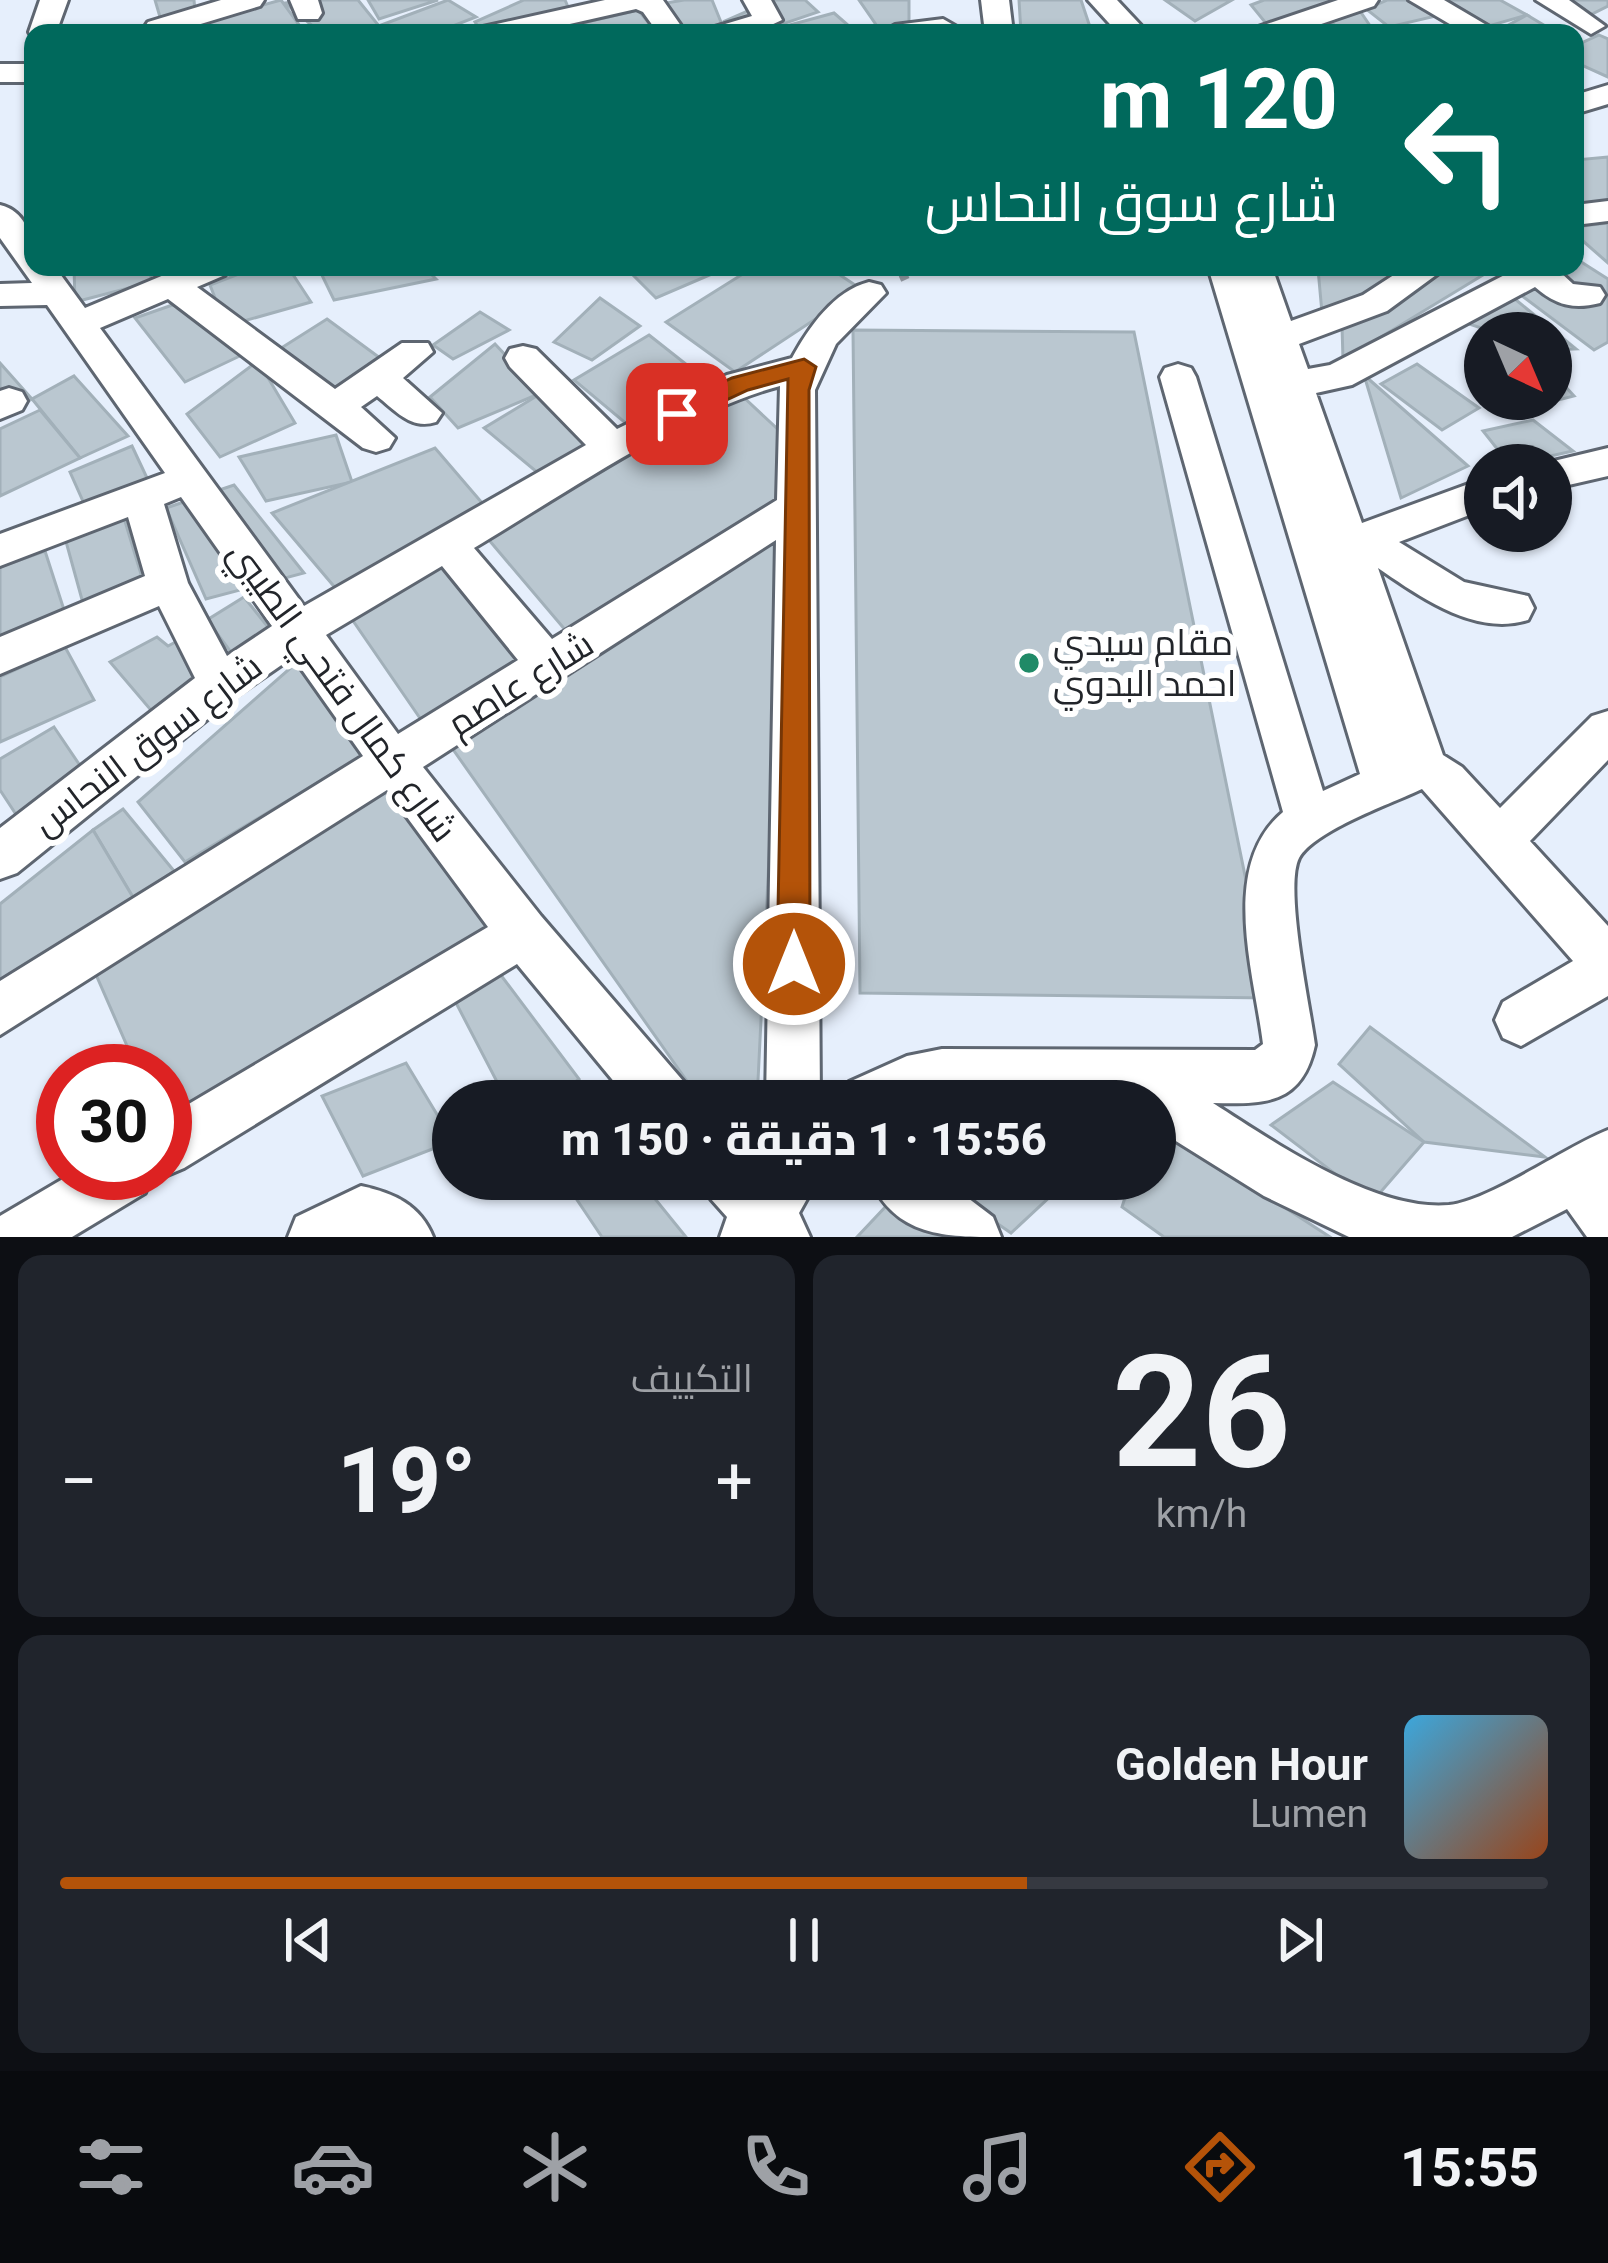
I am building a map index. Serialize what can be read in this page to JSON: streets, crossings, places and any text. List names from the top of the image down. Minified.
{"streets":{"street":["شارع عاصم","شارع كمال فتحي الطيبي","شارع سوق النحاس"]},"crossings":[["شارع عاصم","شارع كمال فتحي الطيبي"],["شارع كمال فتحي الطيبي","شارع سوق النحاس"]],"places":["مقام سيدي احمد البدوي"],"north":"bottom right","page":{"turn":["120 m","شارع سوق النحاس"],"limit":"30","trip":"15:56 · 1 دقيقة · 150 m","tile":[["26","km/h"],"التكييف"],"heat":["−","19°","+"],"song":["Golden Hour","Lumen"],"tabs":"15:55"}}
